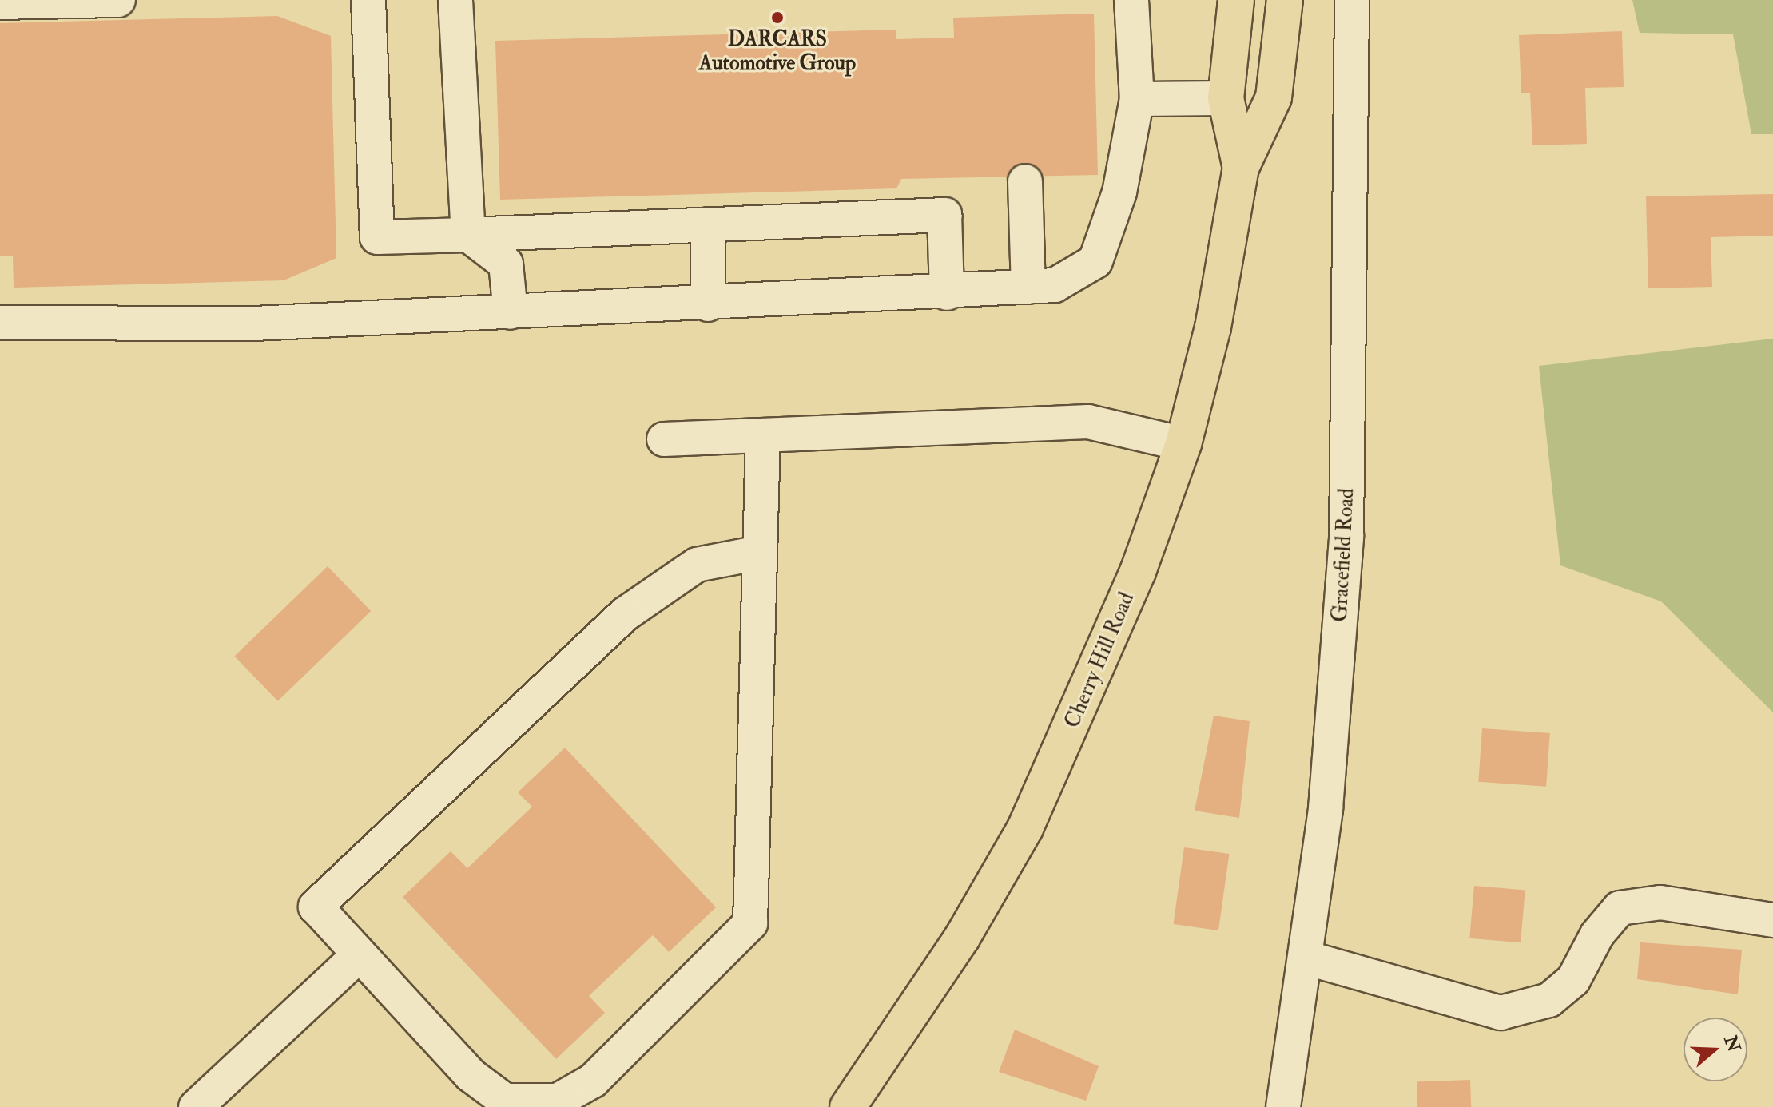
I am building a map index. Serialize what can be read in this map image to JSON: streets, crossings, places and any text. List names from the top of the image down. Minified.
{"streets":{"main road":["Cherry Hill Road"],"street":["Gracefield Road"]},"places":["DARCARS Automotive Group"],"north":"right"}
